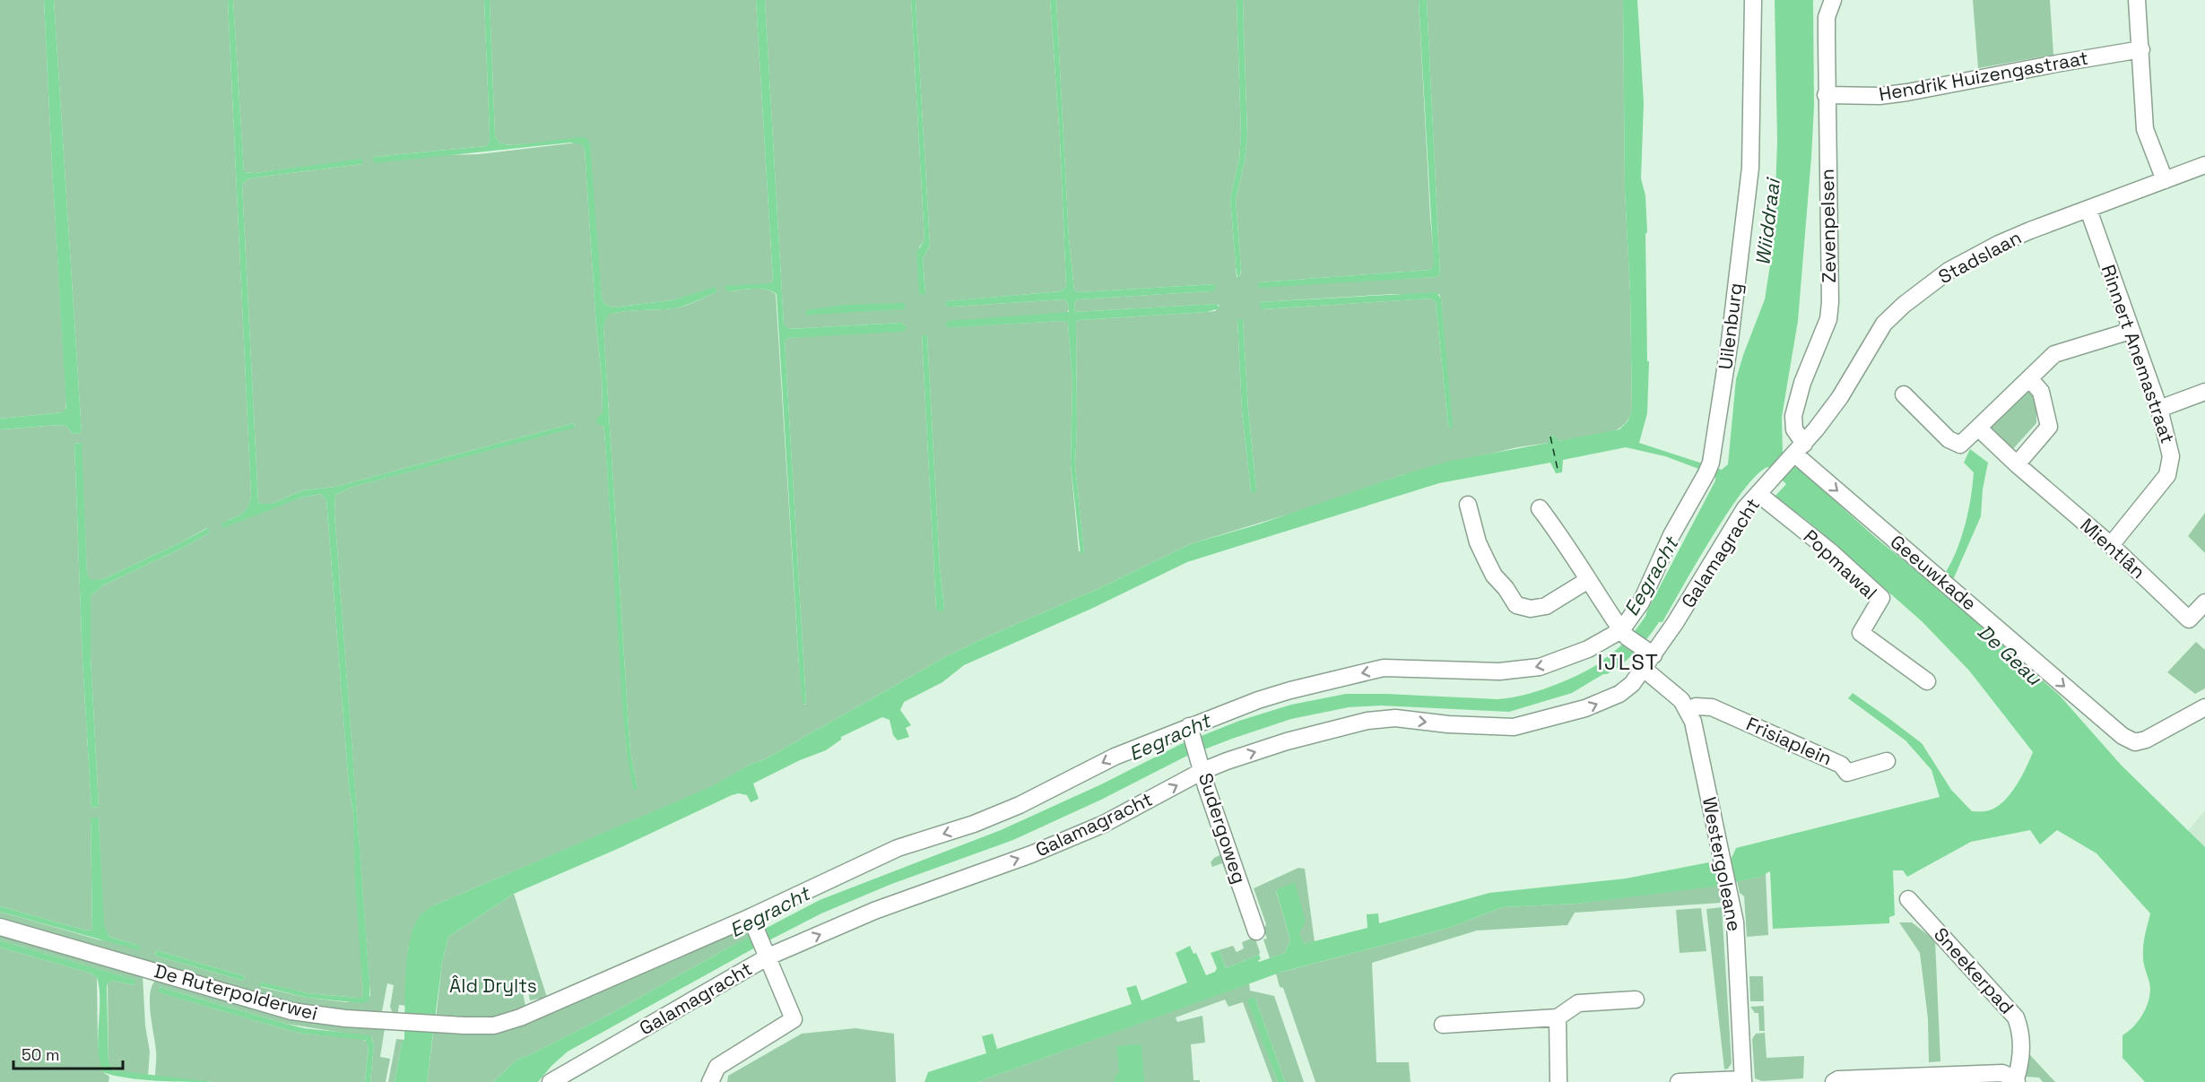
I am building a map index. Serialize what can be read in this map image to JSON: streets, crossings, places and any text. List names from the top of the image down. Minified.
{"streets":{"street":["Hendrik Huizengastraat","Zevenpelsen","Stadslaan","Uilenburg","Rinnert Anemastraat","Mientlân","Galamagracht","Popmawal","Geeuwkade","Frisiaplein","Sudergoweg","Westergoleane","Sneekerpad","De Ruterpolderwei"]},"crossings":[["Hendrik Huizengastraat","Zevenpelsen"],["Zevenpelsen","Stadslaan"],["Zevenpelsen","Galamagracht"],["Zevenpelsen","Geeuwkade"],["Stadslaan","Rinnert Anemastraat"],["Stadslaan","Galamagracht"],["Stadslaan","Geeuwkade"],["Rinnert Anemastraat","Mientlân"],["Galamagracht","Popmawal"],["Galamagracht","Geeuwkade"],["Galamagracht","Sudergoweg"],["Galamagracht","Westergoleane"],["Frisiaplein","Westergoleane"]],"one_way":["Geeuwkade"],"districts":["IJLST"],"water":["Wiiddraai","Eegracht","De Geau"],"parks":["Âld Drylts"],"scale_bar":"50 m"}
